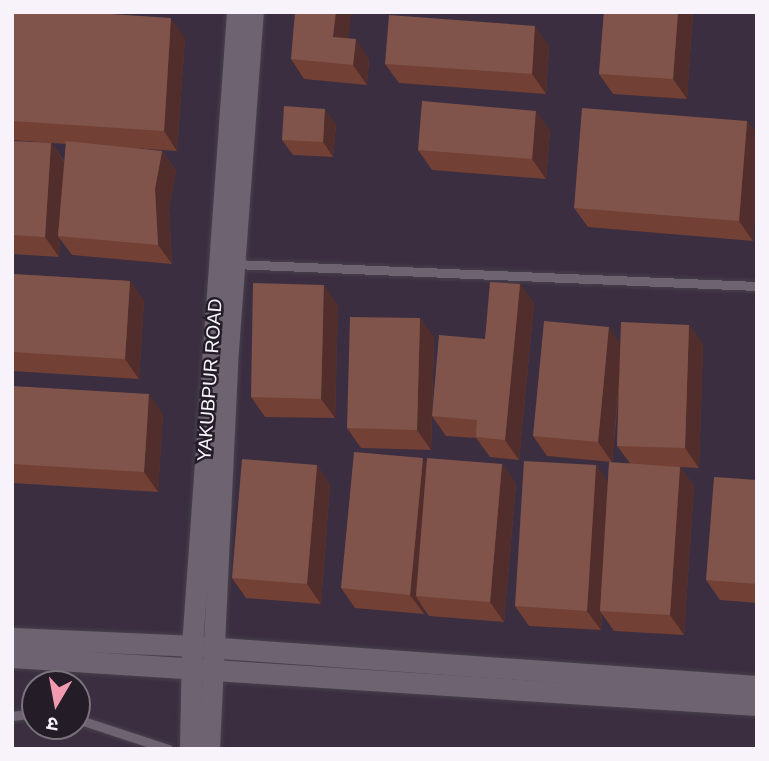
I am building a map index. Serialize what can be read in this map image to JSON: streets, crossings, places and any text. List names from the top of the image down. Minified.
{"streets":{"street":["YAKUBPUR ROAD"]},"north":"bottom"}
